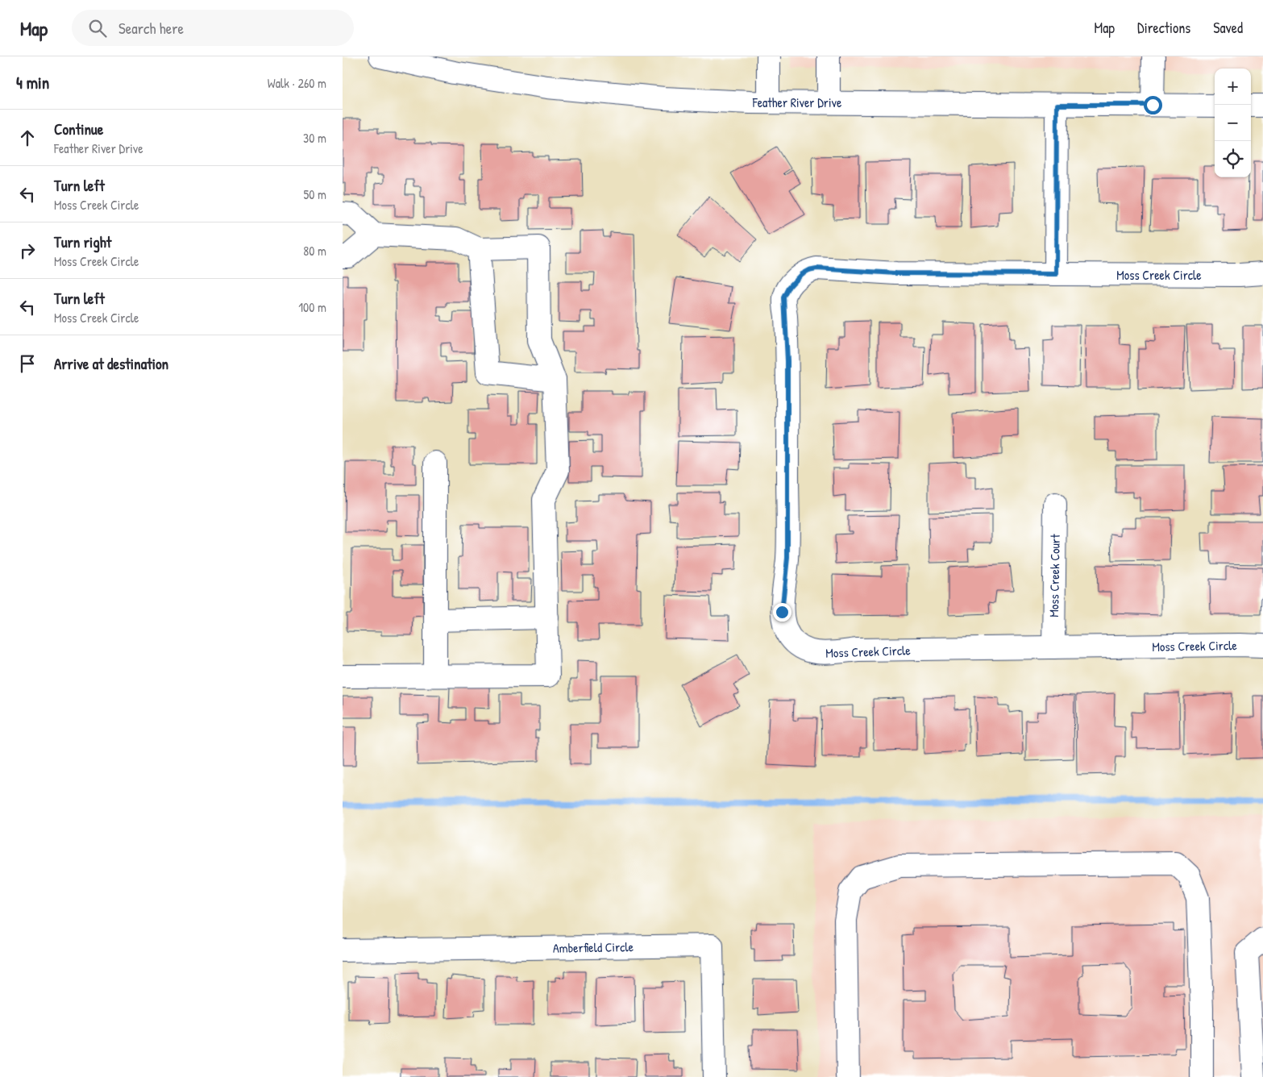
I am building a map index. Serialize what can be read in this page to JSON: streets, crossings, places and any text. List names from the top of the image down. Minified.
{"streets":{"street":["Feather River Drive","Moss Creek Circle","Moss Creek Court","Amberfield Circle"]},"crossings":[["Moss Creek Circle","Moss Creek Court"]],"page":{"header":"Map","search":"Search here","nav":["Map","Directions","Saved"],"heading":["4 min","Walk · 260 m"],"map_buttons":["+","−"],"list":[["Continue","Feather River Drive","30 m"],["Turn left","Moss Creek Circle","50 m"],["Turn right","Moss Creek Circle","80 m"],["Turn left","Moss Creek Circle","100 m"],"Arrive at destination"]}}
